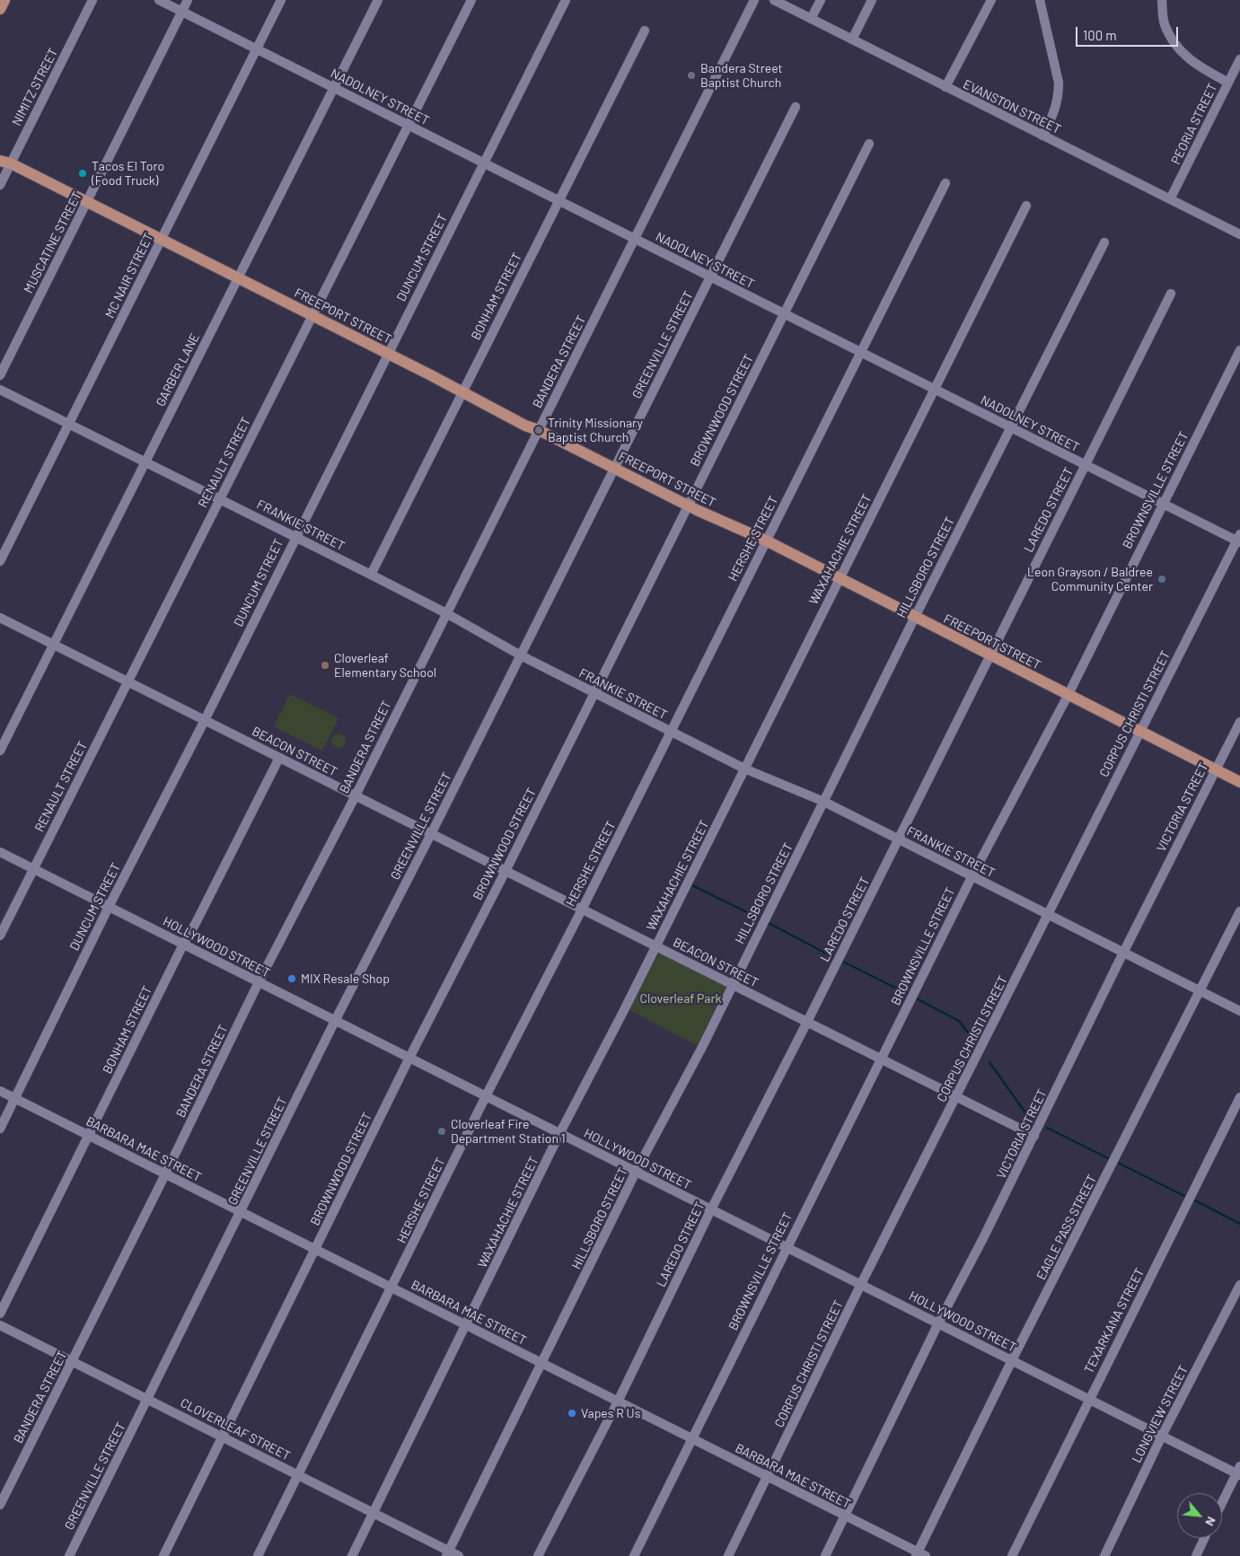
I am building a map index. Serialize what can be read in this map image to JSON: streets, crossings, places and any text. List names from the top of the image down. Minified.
{"streets":{"main road":["FREEPORT STREET"],"street":["NIMITZ STREET","NADOLNEY STREET","EVANSTON STREET","PEORIA STREET","MUSCATINE STREET","DUNCUM STREET","MC NAIR STREET","BONHAM STREET","GREENVILLE STREET","BANDERA STREET","GARBER LANE","BROWNWOOD STREET","RENAULT STREET","BROWNSVILLE STREET","LAREDO STREET","FRANKIE STREET","HERSHE STREET","WAXAHACHIE STREET","HILLSBORO STREET","CORPUS CHRISTI STREET","BEACON STREET","VICTORIA STREET","HOLLYWOOD STREET","BARBARA MAE STREET","EAGLE PASS STREET","TEXARKANA STREET","LONGVIEW STREET","CLOVERLEAF STREET"]},"crossings":[["NIMITZ STREET","FREEPORT STREET"],["NADOLNEY STREET","MUSCATINE STREET"],["NADOLNEY STREET","DUNCUM STREET"],["NADOLNEY STREET","MC NAIR STREET"],["NADOLNEY STREET","BONHAM STREET"],["NADOLNEY STREET","GREENVILLE STREET"],["NADOLNEY STREET","BANDERA STREET"],["NADOLNEY STREET","GARBER LANE"],["NADOLNEY STREET","BROWNWOOD STREET"],["NADOLNEY STREET","RENAULT STREET"],["NADOLNEY STREET","BROWNSVILLE STREET"],["NADOLNEY STREET","LAREDO STREET"],["NADOLNEY STREET","HERSHE STREET"],["NADOLNEY STREET","WAXAHACHIE STREET"],["NADOLNEY STREET","HILLSBORO STREET"],["NADOLNEY STREET","CORPUS CHRISTI STREET"],["EVANSTON STREET","PEORIA STREET"],["MUSCATINE STREET","FREEPORT STREET"],["DUNCUM STREET","FREEPORT STREET"],["DUNCUM STREET","FRANKIE STREET"],["DUNCUM STREET","BEACON STREET"],["DUNCUM STREET","HOLLYWOOD STREET"],["DUNCUM STREET","BARBARA MAE STREET"],["MC NAIR STREET","FREEPORT STREET"],["MC NAIR STREET","FRANKIE STREET"],["BONHAM STREET","FREEPORT STREET"],["BONHAM STREET","FRANKIE STREET"],["BONHAM STREET","BEACON STREET"],["BONHAM STREET","HOLLYWOOD STREET"],["BONHAM STREET","BARBARA MAE STREET"],["FREEPORT STREET","GREENVILLE STREET"],["FREEPORT STREET","BANDERA STREET"],["FREEPORT STREET","GARBER LANE"],["FREEPORT STREET","BROWNWOOD STREET"],["FREEPORT STREET","RENAULT STREET"],["FREEPORT STREET","BROWNSVILLE STREET"],["FREEPORT STREET","LAREDO STREET"],["FREEPORT STREET","HERSHE STREET"],["FREEPORT STREET","WAXAHACHIE STREET"],["FREEPORT STREET","HILLSBORO STREET"],["FREEPORT STREET","CORPUS CHRISTI STREET"],["FREEPORT STREET","VICTORIA STREET"],["GREENVILLE STREET","FRANKIE STREET"],["GREENVILLE STREET","BEACON STREET"],["GREENVILLE STREET","HOLLYWOOD STREET"],["GREENVILLE STREET","BARBARA MAE STREET"],["GREENVILLE STREET","CLOVERLEAF STREET"],["BANDERA STREET","FRANKIE STREET"],["BANDERA STREET","BEACON STREET"],["BANDERA STREET","HOLLYWOOD STREET"],["BANDERA STREET","BARBARA MAE STREET"],["BANDERA STREET","CLOVERLEAF STREET"],["GARBER LANE","FRANKIE STREET"],["GARBER LANE","BEACON STREET"],["BROWNWOOD STREET","FRANKIE STREET"],["BROWNWOOD STREET","BEACON STREET"],["BROWNWOOD STREET","HOLLYWOOD STREET"],["BROWNWOOD STREET","BARBARA MAE STREET"],["BROWNWOOD STREET","CLOVERLEAF STREET"],["RENAULT STREET","FRANKIE STREET"],["RENAULT STREET","BEACON STREET"],["RENAULT STREET","HOLLYWOOD STREET"],["BROWNSVILLE STREET","FRANKIE STREET"],["BROWNSVILLE STREET","BEACON STREET"],["BROWNSVILLE STREET","HOLLYWOOD STREET"],["BROWNSVILLE STREET","BARBARA MAE STREET"],["LAREDO STREET","FRANKIE STREET"],["LAREDO STREET","BEACON STREET"],["LAREDO STREET","HOLLYWOOD STREET"],["LAREDO STREET","BARBARA MAE STREET"],["FRANKIE STREET","HERSHE STREET"],["FRANKIE STREET","WAXAHACHIE STREET"],["FRANKIE STREET","HILLSBORO STREET"],["FRANKIE STREET","CORPUS CHRISTI STREET"],["FRANKIE STREET","VICTORIA STREET"],["FRANKIE STREET","EAGLE PASS STREET"],["HERSHE STREET","BEACON STREET"],["HERSHE STREET","HOLLYWOOD STREET"],["HERSHE STREET","BARBARA MAE STREET"],["HERSHE STREET","CLOVERLEAF STREET"],["WAXAHACHIE STREET","BEACON STREET"],["WAXAHACHIE STREET","HOLLYWOOD STREET"],["WAXAHACHIE STREET","BARBARA MAE STREET"],["WAXAHACHIE STREET","CLOVERLEAF STREET"],["HILLSBORO STREET","BEACON STREET"],["HILLSBORO STREET","HOLLYWOOD STREET"],["HILLSBORO STREET","BARBARA MAE STREET"],["HILLSBORO STREET","CLOVERLEAF STREET"],["CORPUS CHRISTI STREET","BEACON STREET"],["CORPUS CHRISTI STREET","HOLLYWOOD STREET"],["CORPUS CHRISTI STREET","BARBARA MAE STREET"],["BEACON STREET","VICTORIA STREET"],["VICTORIA STREET","HOLLYWOOD STREET"],["VICTORIA STREET","BARBARA MAE STREET"],["HOLLYWOOD STREET","EAGLE PASS STREET"],["HOLLYWOOD STREET","TEXARKANA STREET"],["HOLLYWOOD STREET","LONGVIEW STREET"],["BARBARA MAE STREET","EAGLE PASS STREET"]],"parks":["Cloverleaf Park"],"places":["Bandera Street Baptist Church","Tacos El Toro (Food Truck)","Trinity Missionary Baptist Church","Leon Grayson / Baldree Community Center","Cloverleaf Elementary School","MIX Resale Shop","Cloverleaf Fire Department Station 1","Vapes R Us"],"scale_bar":"100 m","north":"bottom right"}
